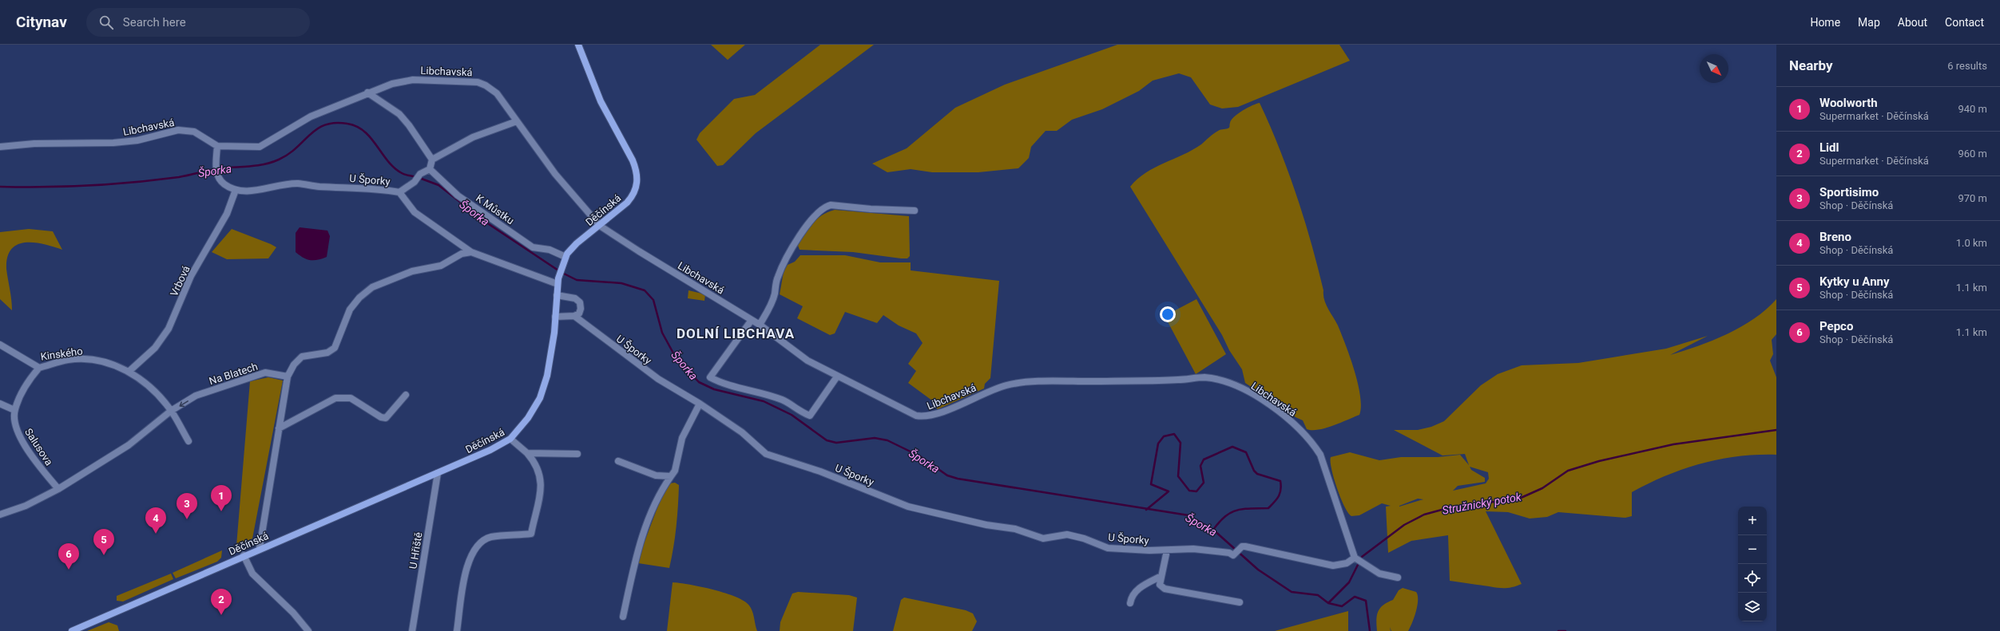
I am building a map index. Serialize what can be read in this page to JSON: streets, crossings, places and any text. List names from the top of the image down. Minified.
{"streets":{"main road":["Děčínská"],"street":["Libchavská","U Šporky","K Můstku","Vrbová","Kinského","Na Blatech","Salusova","U Hřiště"]},"crossings":[["Libchavská","U Šporky"],["Libchavská","Děčínská"],["U Šporky","Děčínská"],["U Šporky","Vrbová"],["K Můstku","Děčínská"],["Děčínská","U Hřiště"],["Vrbová","Kinského"],["Kinského","Na Blatech"],["Kinského","Salusova"],["Na Blatech","Salusova"]],"one_way":["Na Blatech"],"districts":["DOLNÍ LIBCHAVA"],"water":["Šporka","Stružnický potok"],"north":"bottom right","page":{"header":"Citynav","search":"Search here","nav":["Home","Map","About","Contact"],"heading":["Nearby","6 results"],"list":[{"mark":"1","name":"Woolworth","note":"Supermarket · Děčínská","value":"940 m"},{"mark":"2","name":"Lidl","note":"Supermarket · Děčínská","value":"960 m"},{"mark":"3","name":"Sportisimo","note":"Shop · Děčínská","value":"970 m"},{"mark":"4","name":"Breno","note":"Shop · Děčínská","value":"1.0 km"},{"mark":"5","name":"Kytky u Anny","note":"Shop · Děčínská","value":"1.1 km"},{"mark":"6","name":"Pepco","note":"Shop · Děčínská","value":"1.1 km"}],"pins":["1","3","4","5","6","2"],"map_buttons":["+","−"]}}
